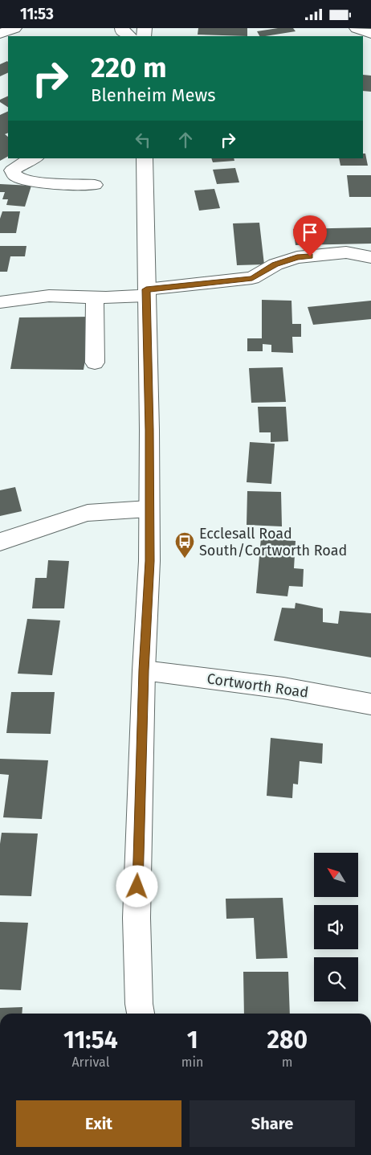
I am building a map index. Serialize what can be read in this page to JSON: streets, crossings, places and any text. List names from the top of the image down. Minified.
{"streets":{"main road":["Cortworth Road"]},"places":{"bus stop":["Ecclesall Road South/Cortworth Road"]},"north":"top left","page":{"status":"11:53","turn":["220 m","Blenheim Mews"],"eta":["11:54","Arrival","1","min","280","m"],"buttons":["Exit","Share"]}}
